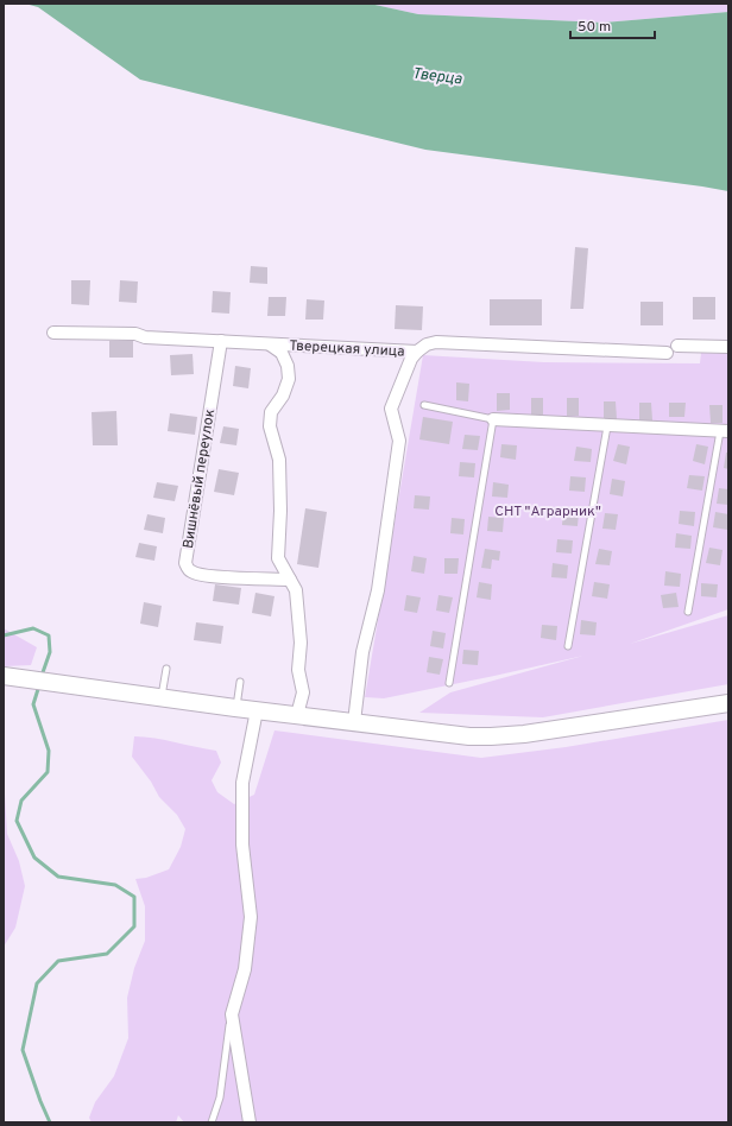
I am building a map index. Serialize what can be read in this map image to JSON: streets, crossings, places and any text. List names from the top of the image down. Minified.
{"streets":{"street":["Тверецкая улица","Вишнёвый переулок"]},"crossings":[["Тверецкая улица","Вишнёвый переулок"]],"water":["Тверца"],"parks":["СНТ \"Аграрник\""],"scale_bar":"50 m"}
